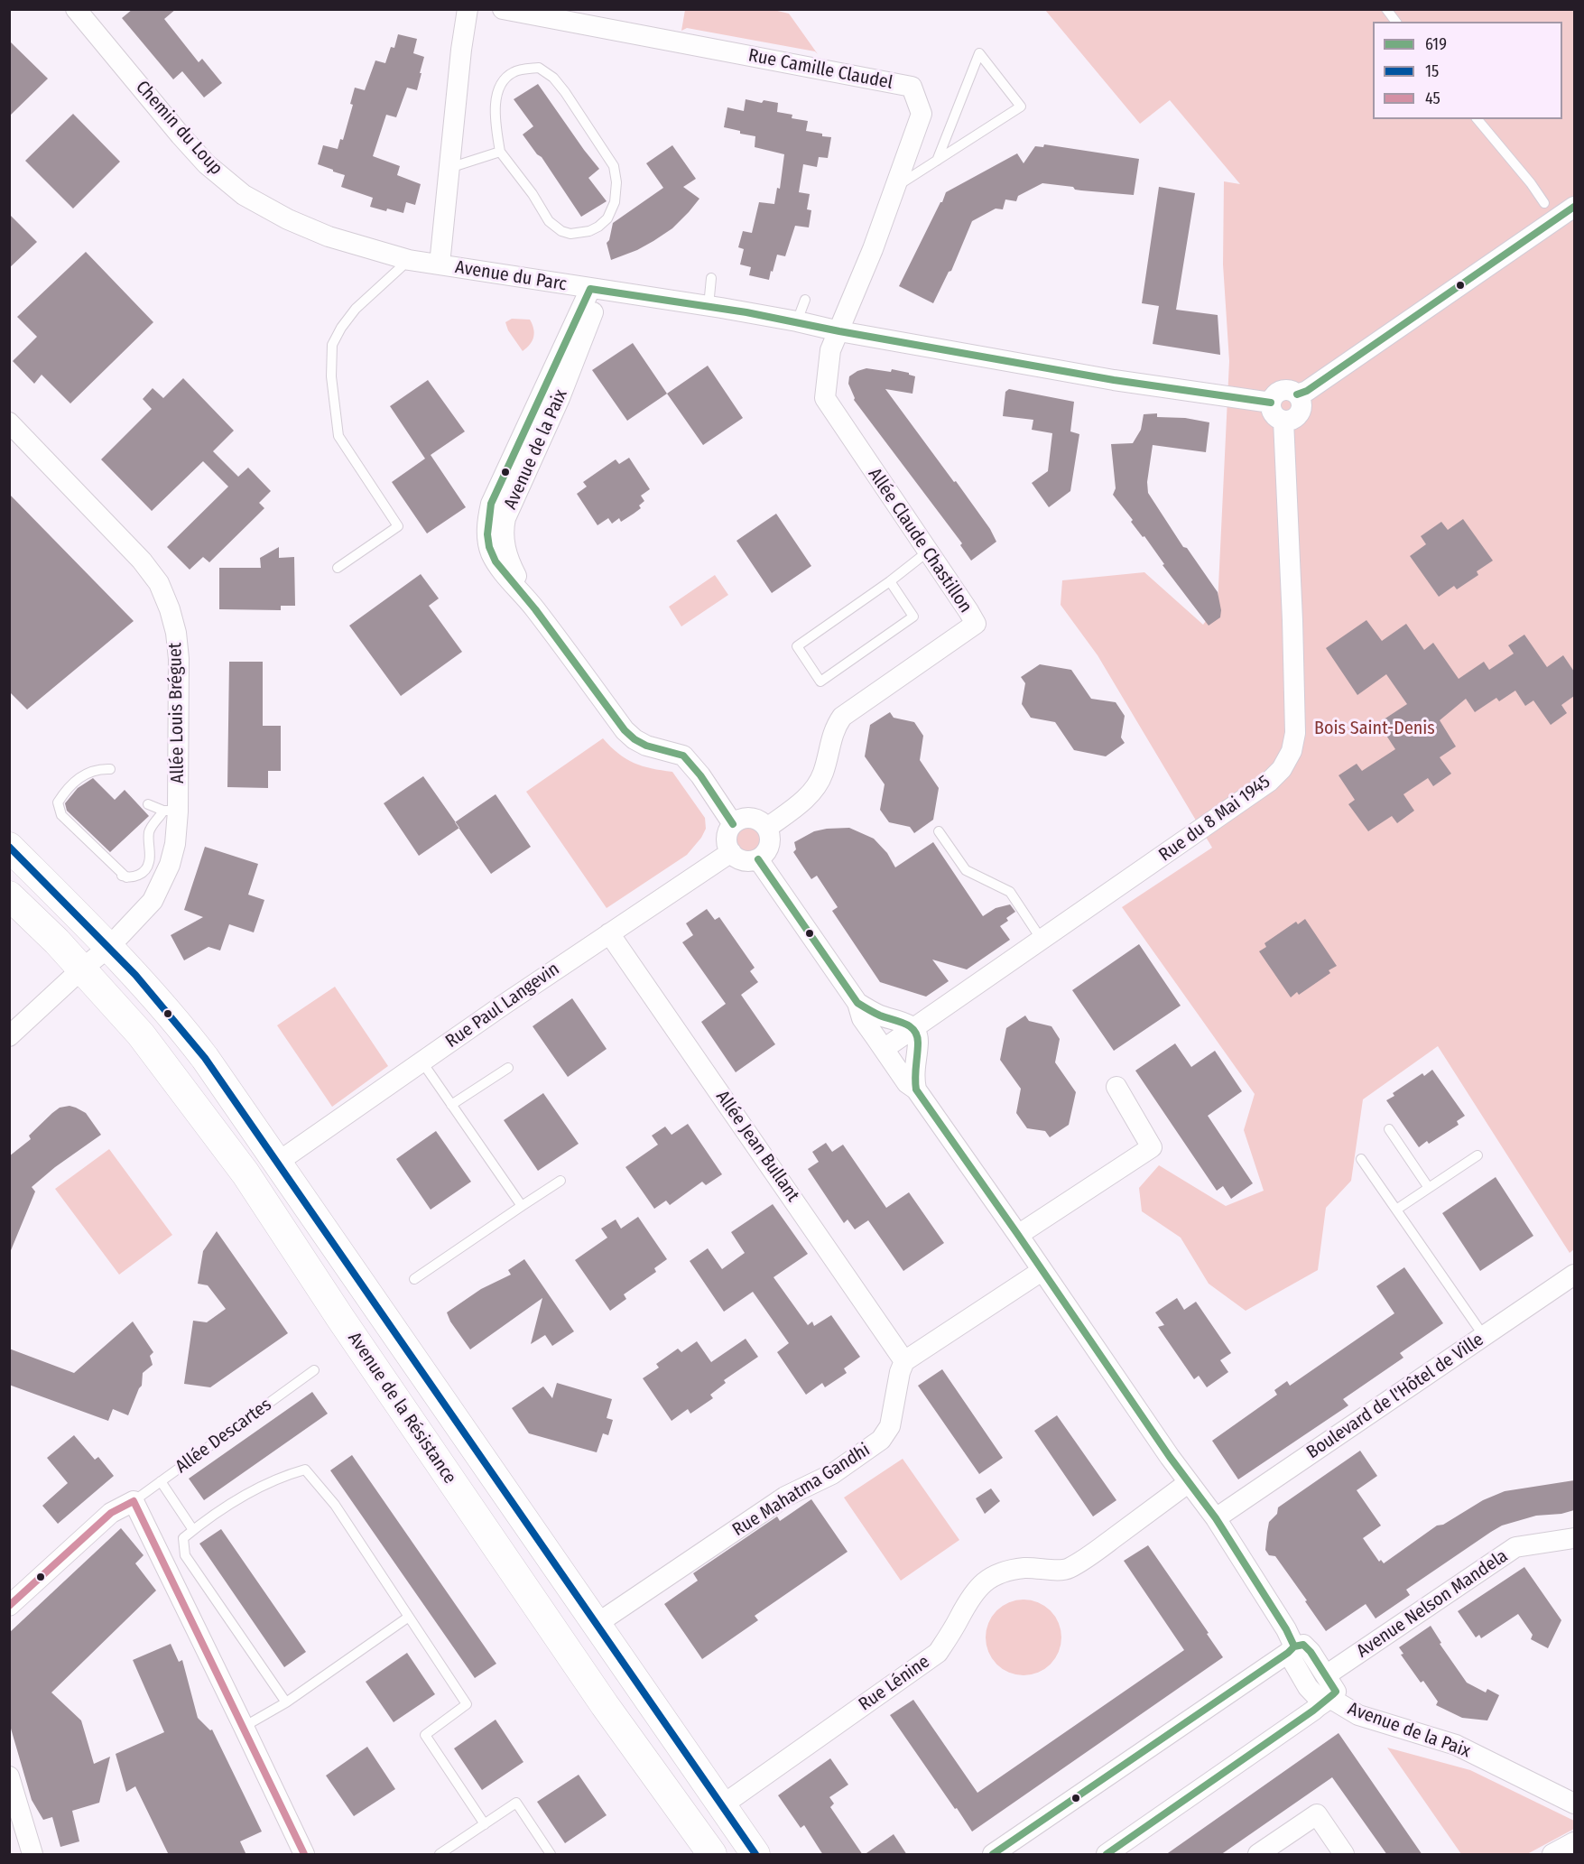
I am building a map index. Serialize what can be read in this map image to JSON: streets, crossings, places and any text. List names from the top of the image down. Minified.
{"streets":{"main road":["Avenue de la Résistance"],"street":["Rue Camille Claudel","Chemin du Loup","Avenue du Parc","Avenue de la Paix","Allée Claude Chastillon","Allée Louis Bréguet","Rue du 8 Mai 1945","Rue Paul Langevin","Allée Jean Bullant","Boulevard de l'Hôtel de Ville","Rue Mahatma Gandhi","Avenue Nelson Mandela","Rue Lénine"],"lane":["Allée Descartes"]},"crossings":[["Rue Camille Claudel","Avenue du Parc"],["Rue Camille Claudel","Allée Claude Chastillon"],["Chemin du Loup","Avenue du Parc"],["Avenue du Parc","Avenue de la Paix"],["Avenue du Parc","Allée Claude Chastillon"],["Avenue du Parc","Rue du 8 Mai 1945"],["Avenue de la Paix","Allée Claude Chastillon"],["Avenue de la Paix","Rue du 8 Mai 1945"],["Avenue de la Paix","Rue Paul Langevin"],["Avenue de la Paix","Boulevard de l'Hôtel de Ville"],["Avenue de la Paix","Avenue Nelson Mandela"],["Avenue de la Paix","Rue Lénine"],["Allée Claude Chastillon","Rue Paul Langevin"],["Allée Louis Bréguet","Avenue de la Résistance"],["Rue Paul Langevin","Allée Jean Bullant"],["Rue Paul Langevin","Avenue de la Résistance"],["Allée Jean Bullant","Rue Mahatma Gandhi"],["Avenue de la Résistance","Rue Mahatma Gandhi"],["Avenue de la Résistance","Rue Lénine"]],"parks":["Bois Saint-Denis"],"lines":["transit line 619","transit line 15","transit line 45"],"legend":["619","15","45"]}
